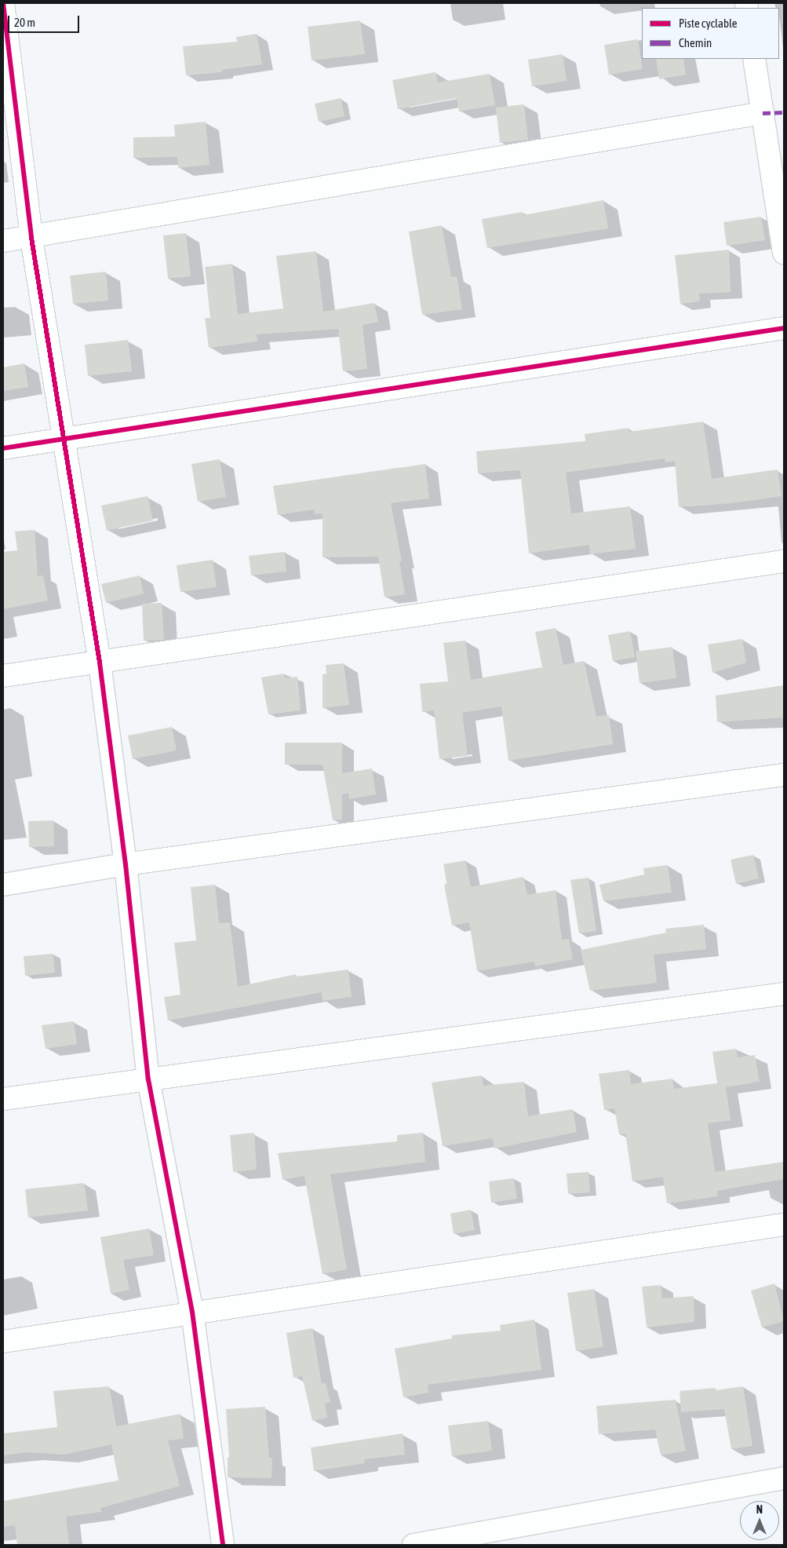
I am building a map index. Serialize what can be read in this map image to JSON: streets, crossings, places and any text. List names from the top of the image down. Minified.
{"legend":["Piste cyclable","Chemin"],"scale_bar":"20 m","north":"top"}
